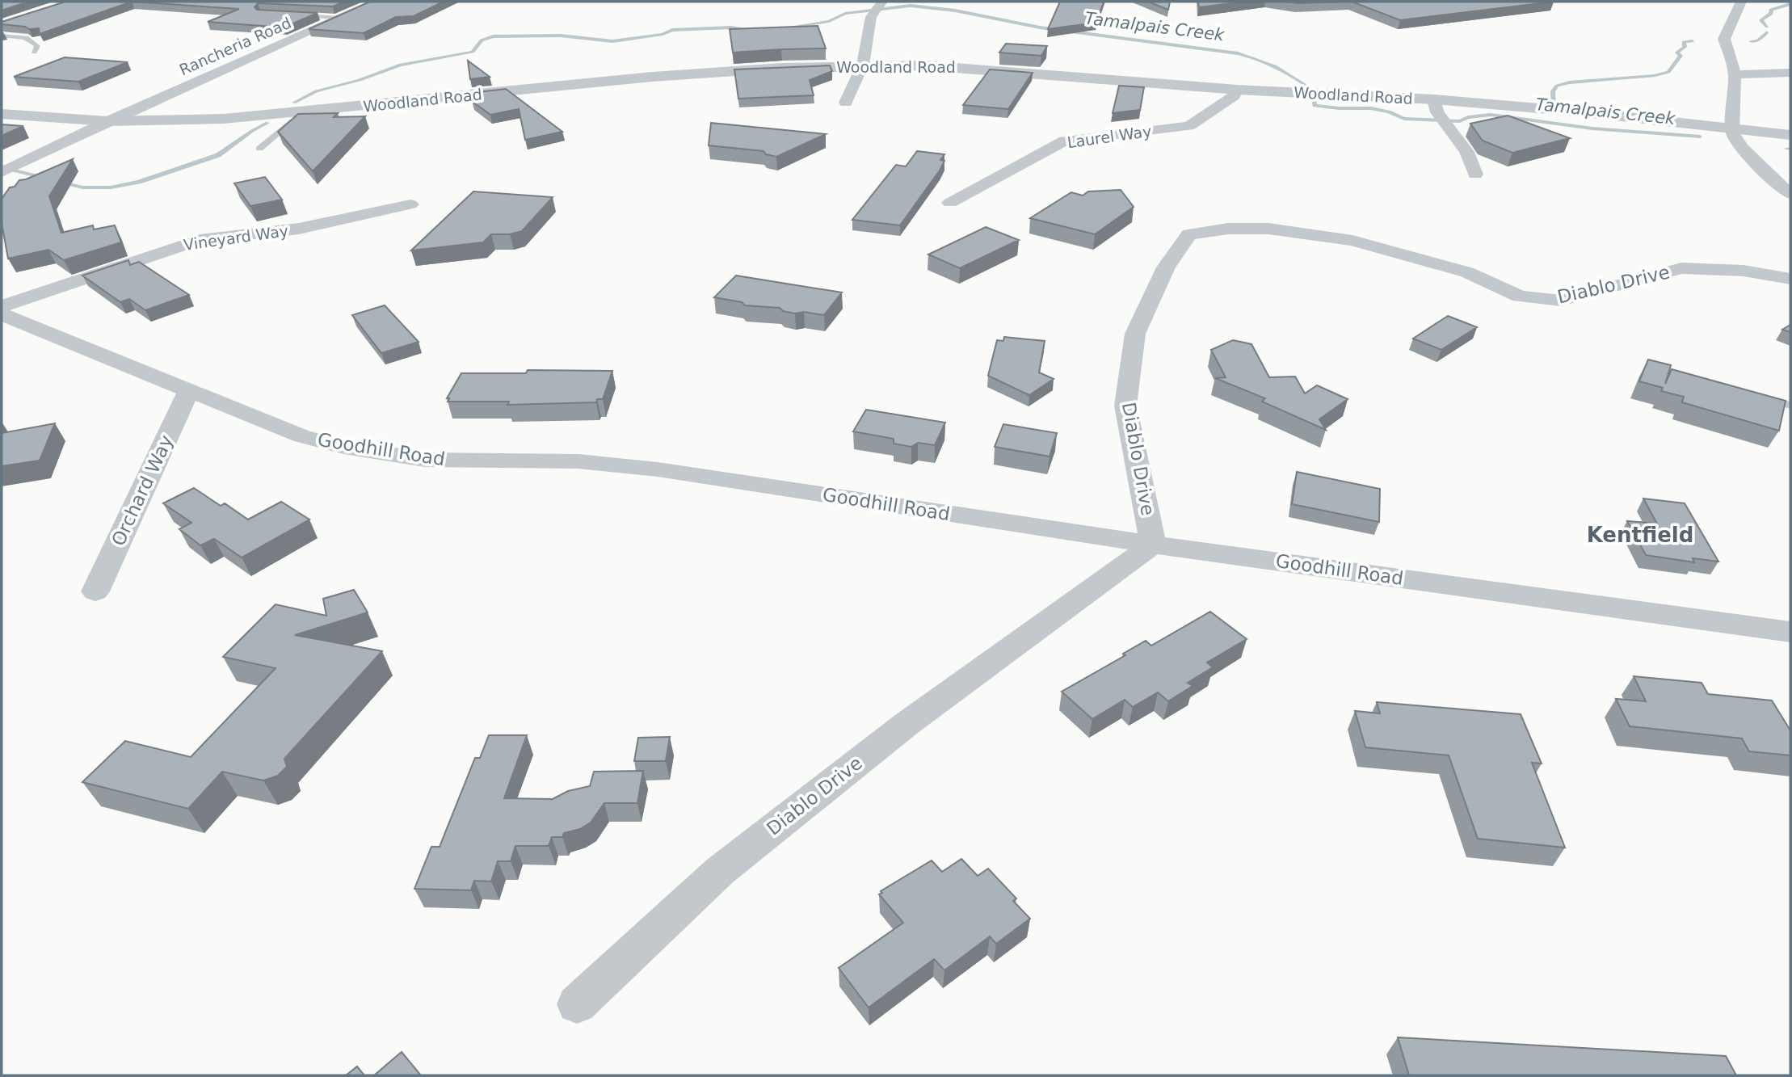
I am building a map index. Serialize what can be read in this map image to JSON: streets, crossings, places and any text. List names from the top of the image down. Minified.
{"streets":{"street":["Rancheria Road","Woodland Road","Laurel Way","Vineyard Way","Diablo Drive","Goodhill Road","Orchard Way"]},"crossings":[["Rancheria Road","Woodland Road"],["Woodland Road","Laurel Way"],["Diablo Drive","Goodhill Road"],["Goodhill Road","Orchard Way"]],"districts":["Kentfield"],"water":["Tamalpais Creek"]}
